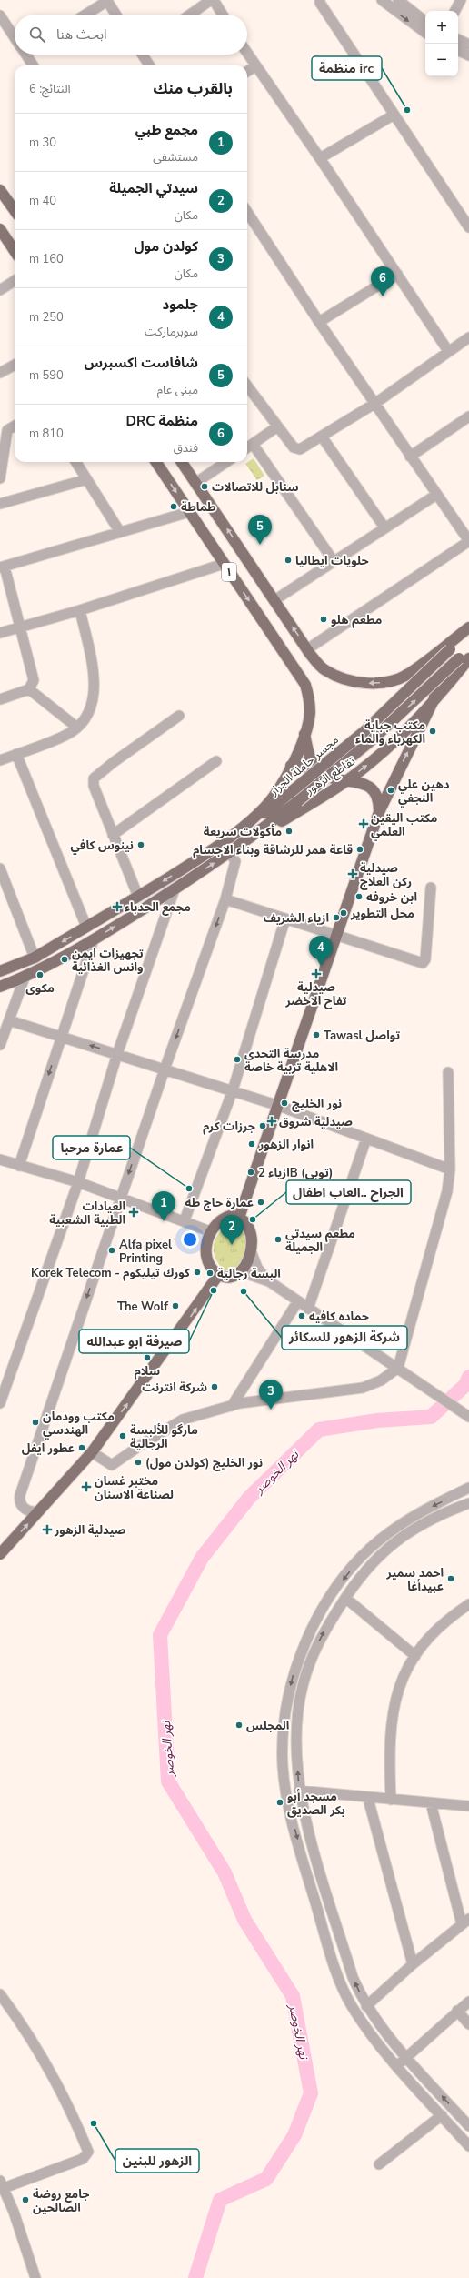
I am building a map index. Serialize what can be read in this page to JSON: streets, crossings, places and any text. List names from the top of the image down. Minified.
{"streets":{"main road":["١","مجسر حاملة الجرار","تقاطع الزهور"]},"crossings":[["مجسر حاملة الجرار","تقاطع الزهور"]],"water":["نهر الخوصر"],"places":{"other":["منظمة irc","سنابل للاتصالات","طماطة","حلويات ايطاليا","مطعم هلو","مكتب جباية الكهرباء والماء","دهين علي النجفي","مأكولات سريعة","نينوس كافي","قاعة همر للرشاقة وبناء الاجسام","ابن خروفه","محل التطوير","ازياء الشريف","تجهيزات ايمن وانس الغذائية","مكوى","Tawasl تواصل","مدرسة التحدي الاهلية تربية خاصة","نور الخليج","جرزات كرم","انوار الزهور","ازياء 2B (توبي)","عمارة مرحبا","عمارة حاج طه","الجراح ..العاب اطفال","مطعم سيدتي الجميلة","Alfa pixel Printing","Korek Telecom - كورك تيليكوم","البسة رجالية","صيرفة ابو عبدالله","شركة الزهور للسكائر","The Wolf","حماده كافيه","سلام","شركة انترنت","مكتب وودمان الهندسي","مارگو للألبسة الرجالية","عطور ايفل","نور الخليج (كولدن مول)","احمد سمير عبيدأغا","المجلس","مسجد أبو بكر الصديق","الزهور للبنين","جامع روضة الصالحين"],"health":["مكتب اليقين العلمي","صيدلية ركن العلاج","مجمع الحدباء","صيدلية تفاح الاخضر","صيدلية شروق","العيادات الطبية الشعبية","مختبر غسان لصناعة الاسنان","صيدلية الزهور"]},"page":{"map_buttons":["+","−"],"search":"ابحث هنا","heading":["بالقرب منك","النتائج: 6"],"list":[{"mark":"1","name":"مجمع طبي","note":"مستشفى","value":"30 m"},{"mark":"2","name":"سيدتي الجميلة","note":"مكان","value":"40 m"},{"mark":"3","name":"كولدن مول","note":"مكان","value":"160 m"},{"mark":"4","name":"جلمود","note":"سوبرماركت","value":"250 m"},{"mark":"5","name":"شافاست اكسبرس","note":"مبنى عام","value":"590 m"},{"mark":"6","name":"منظمة DRC","note":"فندق","value":"810 m"}],"pins":["6","5","4","1","2","3"]}}
